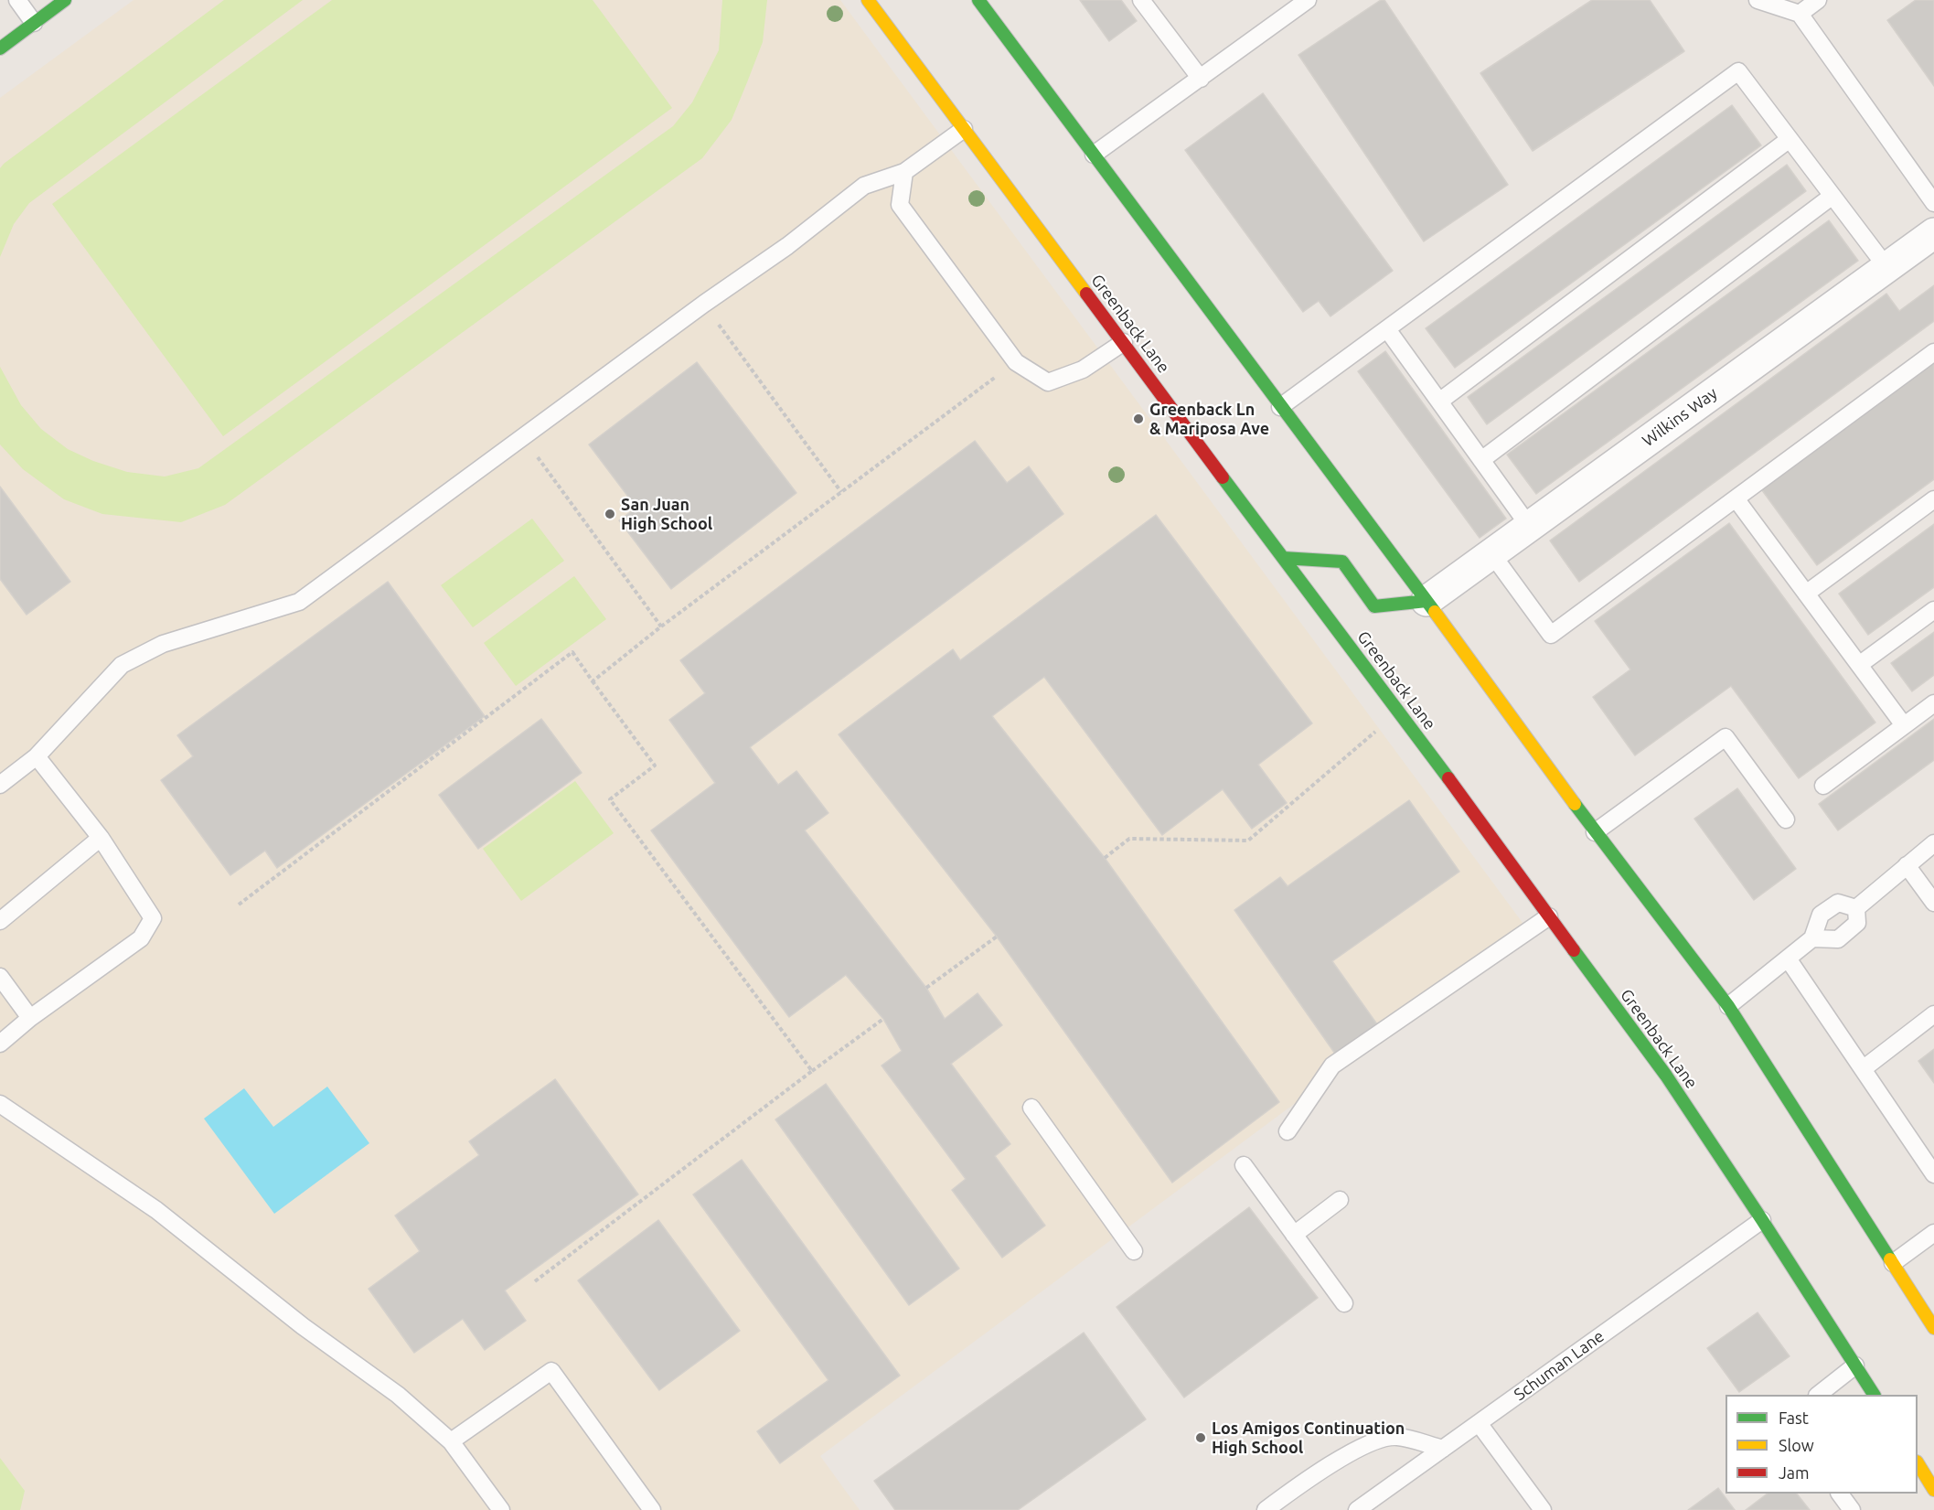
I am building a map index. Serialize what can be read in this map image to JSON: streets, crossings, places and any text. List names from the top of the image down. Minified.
{"streets":{"main road":["Greenback Lane"],"street":["Wilkins Way"],"lane":["Schuman Lane"]},"crossings":[["Greenback Lane","Schuman Lane"]],"places":["Greenback Ln & Mariposa Ave","San Juan High School","Los Amigos Continuation High School"],"legend":["Fast","Slow","Jam"]}
